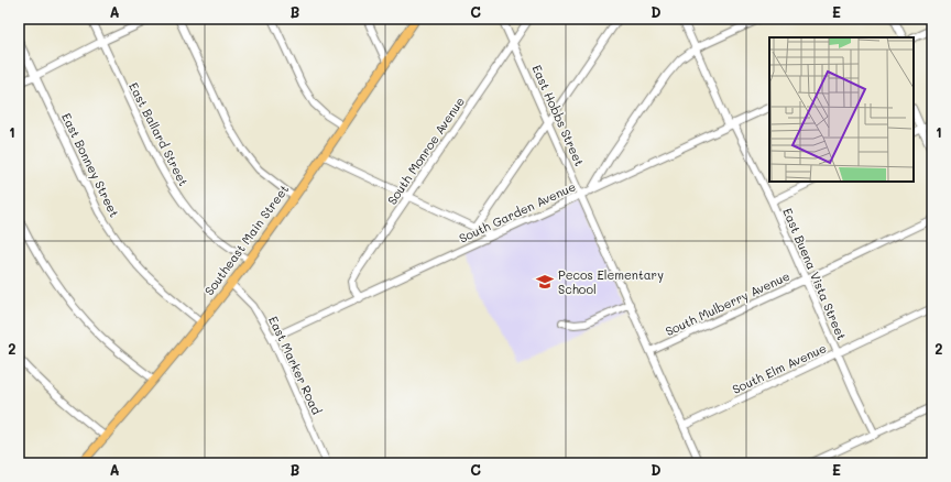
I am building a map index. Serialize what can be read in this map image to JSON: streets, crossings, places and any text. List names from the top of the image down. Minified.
{"streets":{"main road":["Southeast Main Street"],"street":["East Hobbs Street","East Ballard Street","South Monroe Avenue","East Bonney Street","South Garden Avenue","East Buena Vista Street","South Mulberry Avenue","East Marker Road","South Elm Avenue"]},"crossings":[["East Hobbs Street","South Monroe Avenue"],["East Hobbs Street","South Garden Avenue"],["East Hobbs Street","South Mulberry Avenue"],["East Hobbs Street","South Elm Avenue"],["East Ballard Street","Southeast Main Street"],["South Monroe Avenue","South Garden Avenue"],["East Bonney Street","Southeast Main Street"],["South Garden Avenue","East Buena Vista Street"],["South Garden Avenue","East Marker Road"],["Southeast Main Street","East Marker Road"],["East Buena Vista Street","South Mulberry Avenue"],["East Buena Vista Street","South Elm Avenue"]],"places":{"school or university":["Pecos Elementary School"]},"grid":{"columns":["A","B","C","D","E"],"rows":["1","2"]}}
